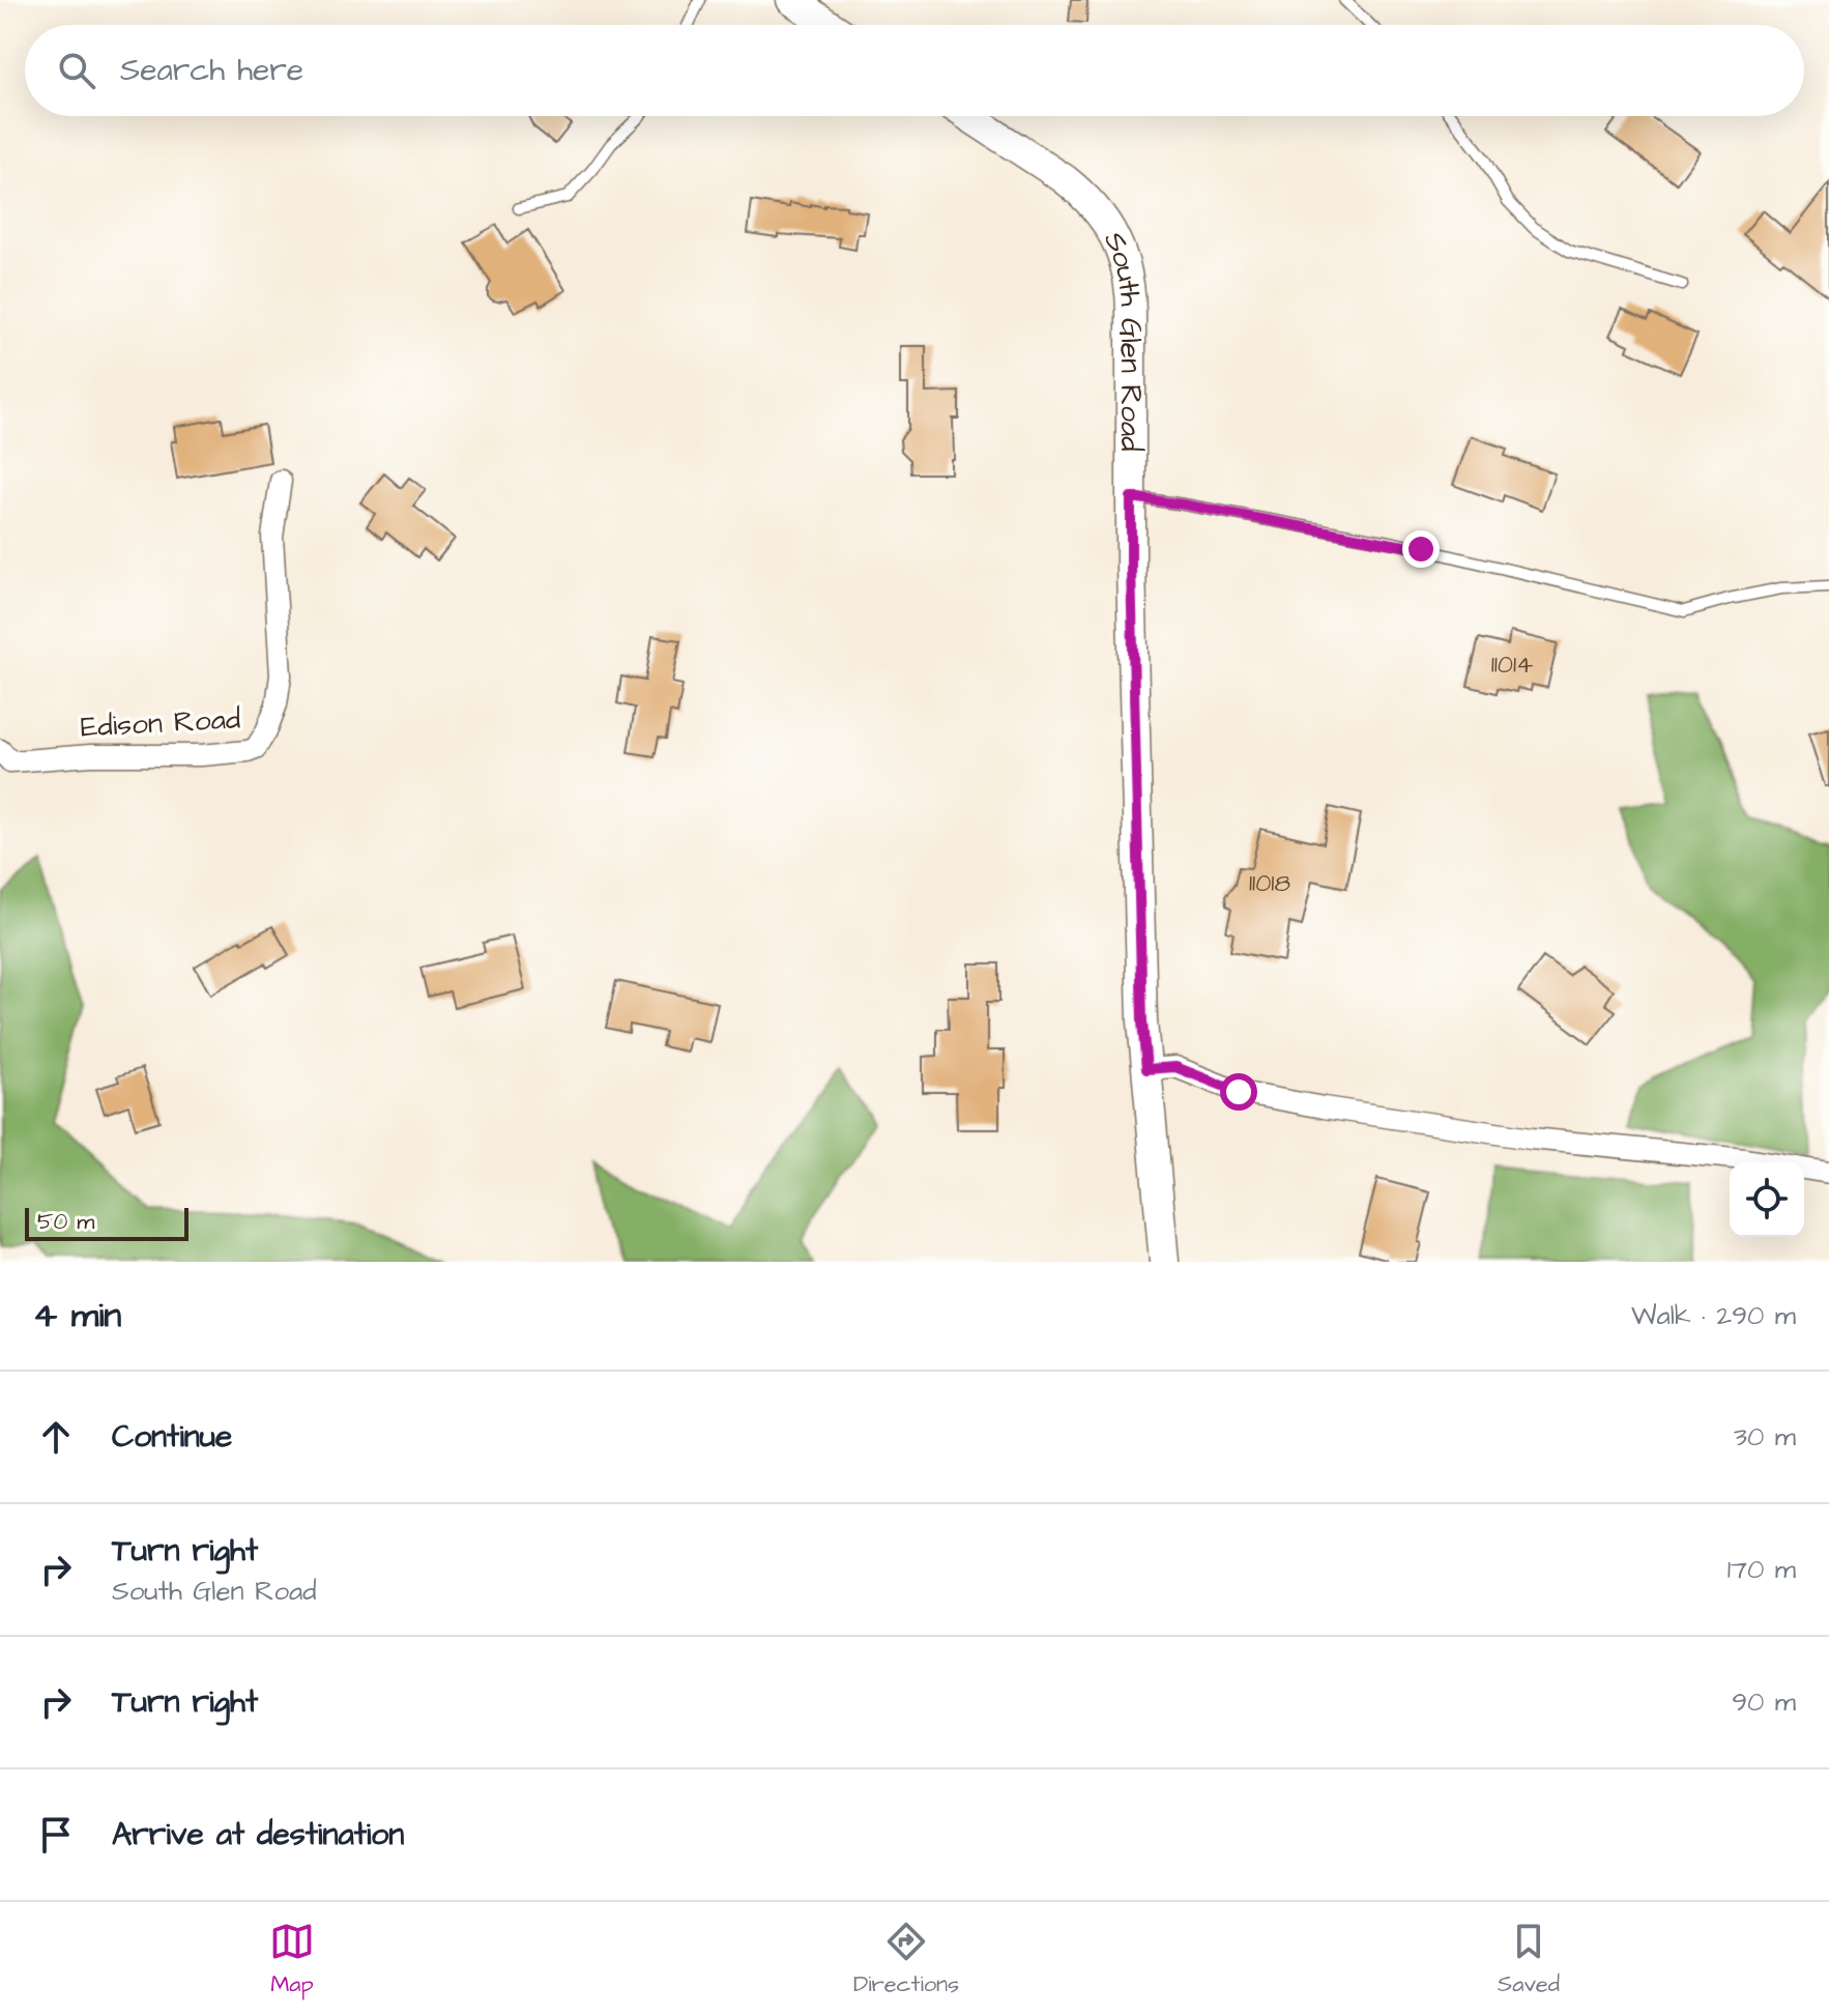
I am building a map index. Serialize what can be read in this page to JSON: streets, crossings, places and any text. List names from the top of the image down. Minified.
{"streets":{"main road":["South Glen Road"],"street":["Edison Road"]},"house_numbers":["11014","11018"],"scale_bar":"50 m","page":{"search":"Search here","scale":"50 m","heading":["4 min","Walk · 290 m"],"list":[["Continue","30 m"],["Turn right","South Glen Road","170 m"],["Turn right","90 m"],"Arrive at destination"],"nav":["Map","Directions","Saved"]}}
